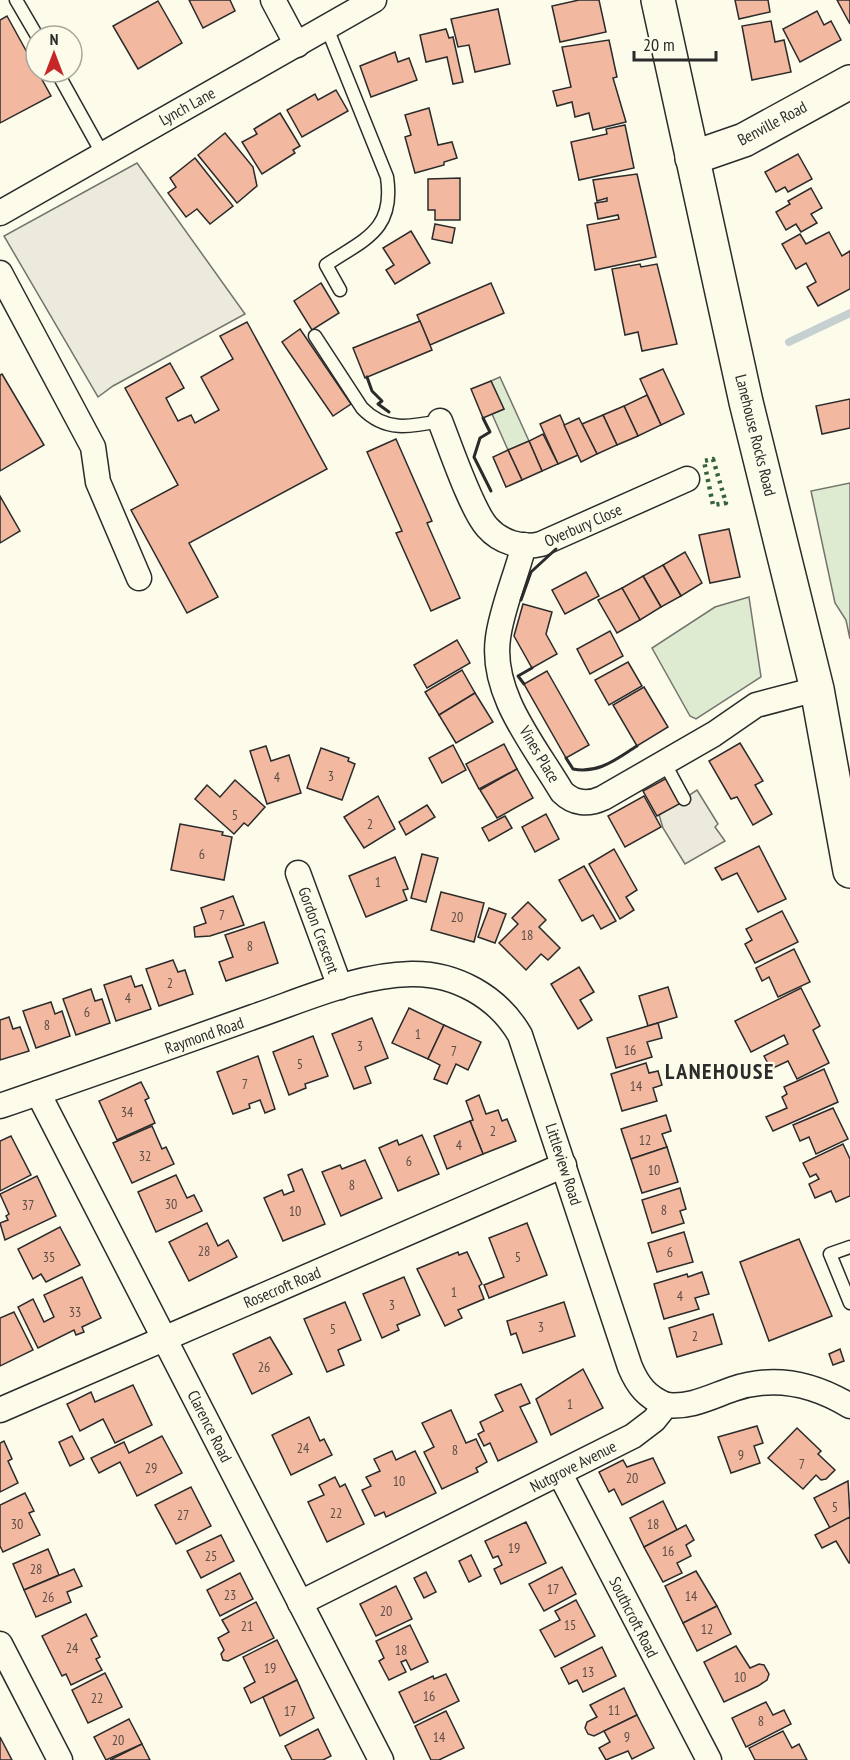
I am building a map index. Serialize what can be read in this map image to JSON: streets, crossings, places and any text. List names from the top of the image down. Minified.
{"streets":{"main road":["Benville Road","Lanehouse Rocks Road"],"street":["Lynch Lane","Overbury Close","Vines Place","Gordon Crescent","Raymond Road","Littleview Road","Rosecroft Road","Clarence Road","Nutgrove Avenue","Southcroft Road"]},"crossings":[["Benville Road","Lanehouse Rocks Road"],["Lanehouse Rocks Road","Vines Place"],["Overbury Close","Vines Place"],["Gordon Crescent","Raymond Road"],["Raymond Road","Littleview Road"],["Raymond Road","Clarence Road"],["Littleview Road","Rosecroft Road"],["Littleview Road","Nutgrove Avenue"],["Rosecroft Road","Clarence Road"],["Clarence Road","Nutgrove Avenue"],["Nutgrove Avenue","Southcroft Road"]],"districts":["LANEHOUSE"],"house_numbers":["3","4","5","2","6","1","7","20","18","8","2","4","6","8","1","3","16","7","5","7","14","34","2","12","4","32","6","10","8","30","37","8","10","28","6","35","5","1","4","3","33","3","5","2","26","1","24","8","9","7","29","20","10","5","22","27","30","18","19","16","25","28","17","23","14","26","20","15","21","12","24","18","19","13","10","16","22","11","17","8","14","9","20"],"scale_bar":"20 m","north":"top"}
